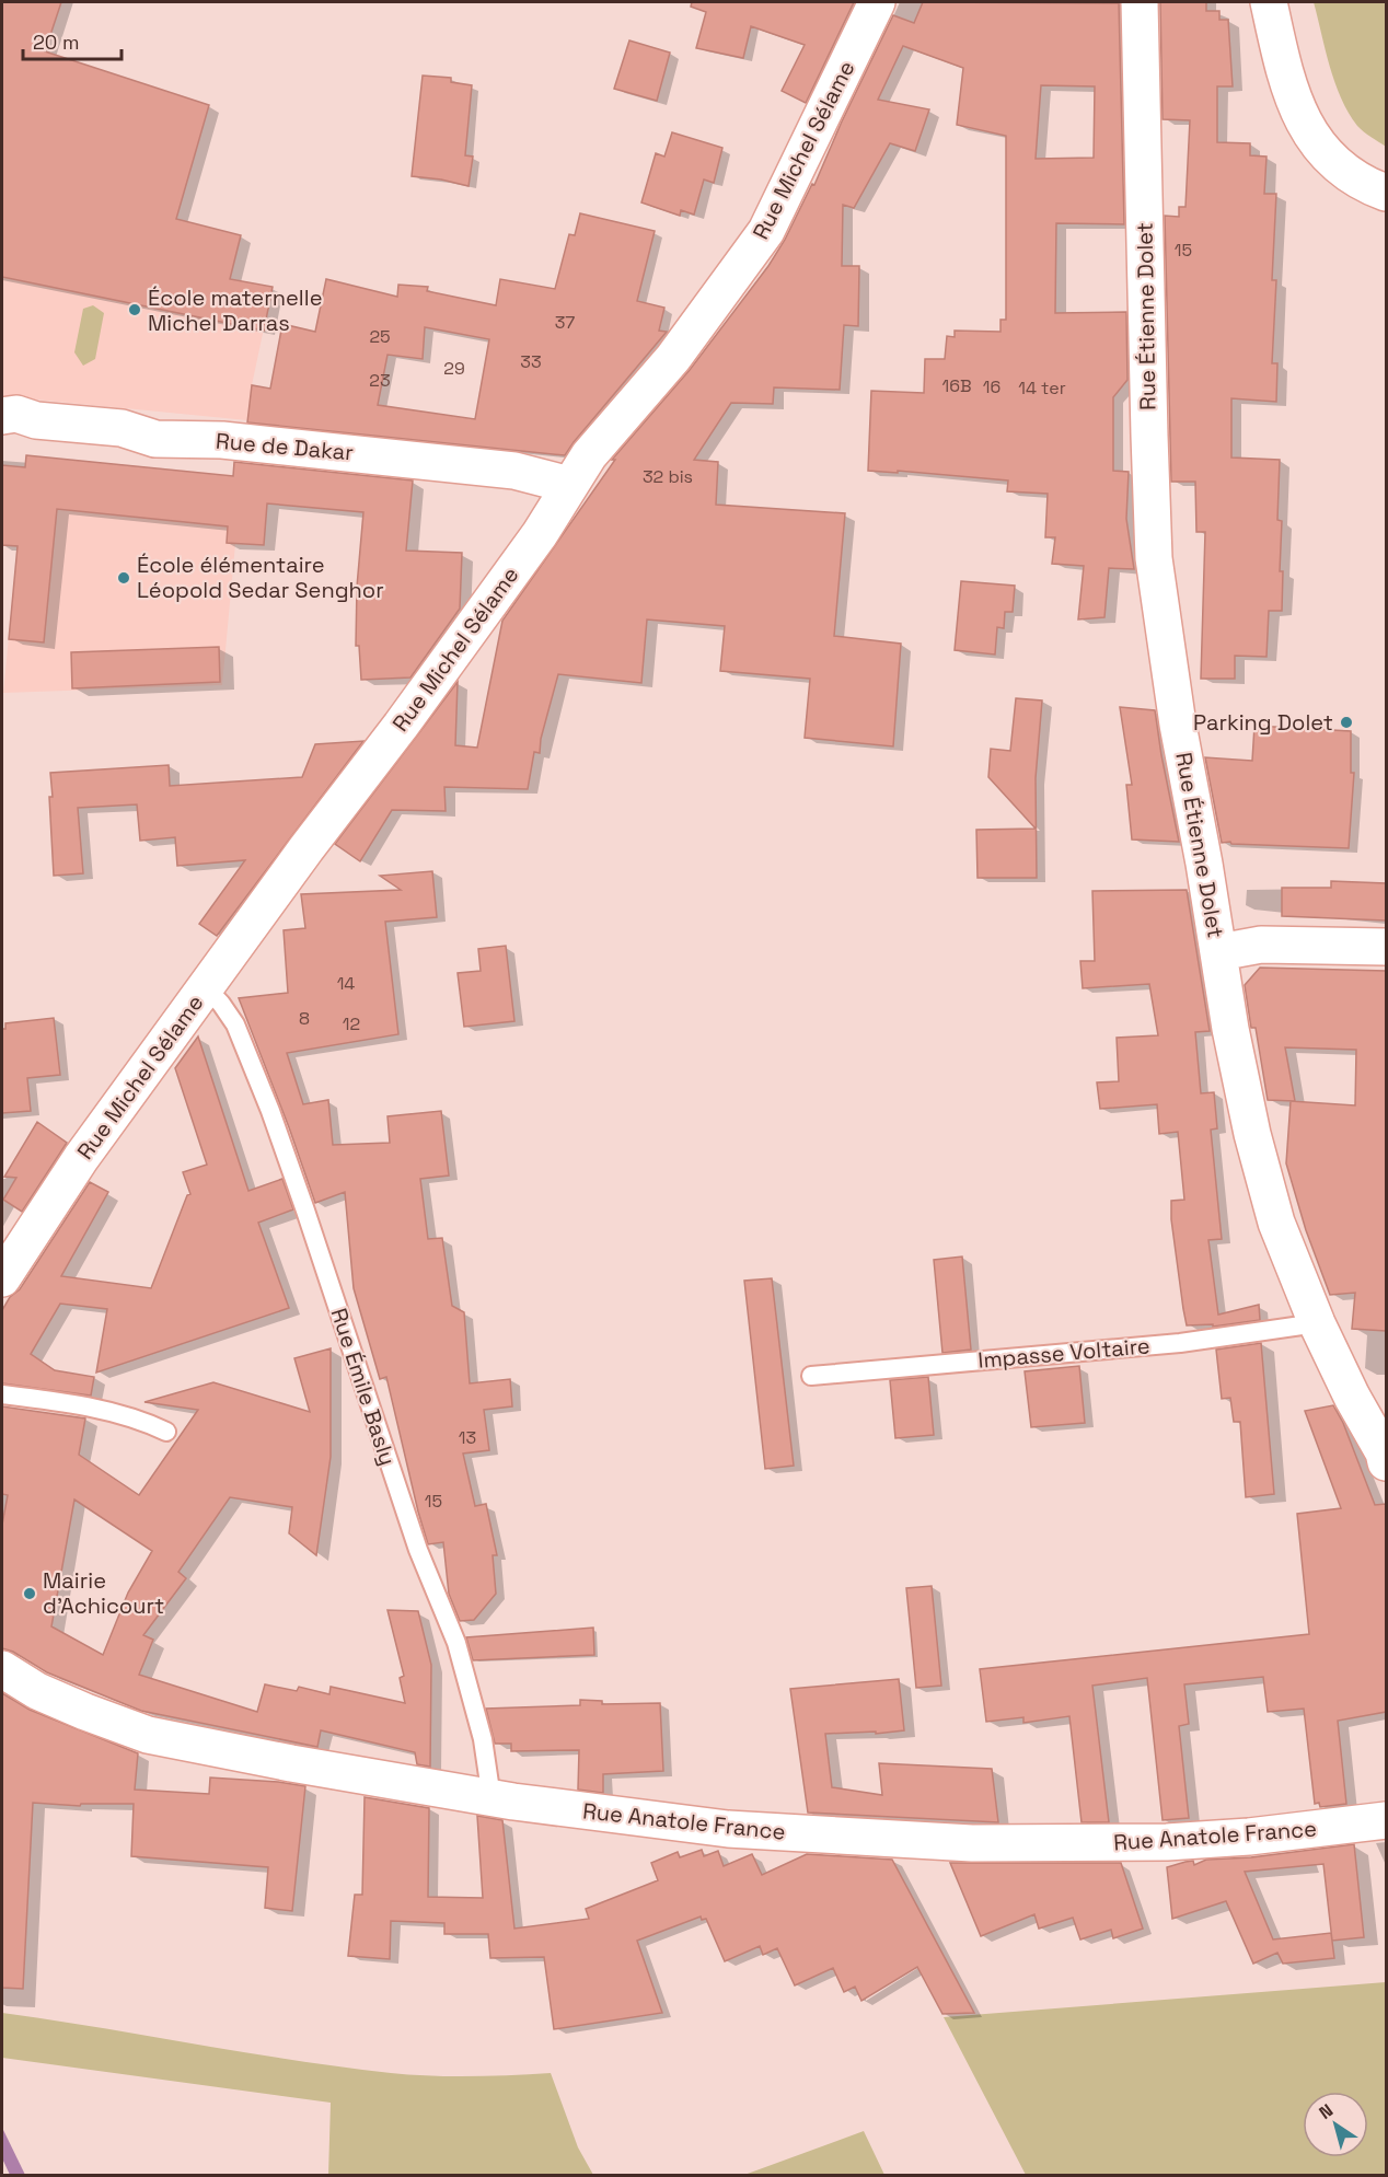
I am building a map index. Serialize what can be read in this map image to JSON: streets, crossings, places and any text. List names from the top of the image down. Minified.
{"streets":{"street":["Rue Michel Sélame","Rue Étienne Dolet","Rue de Dakar","Rue Anatole France"],"lane":["Impasse Voltaire","Rue Émile Basly"]},"crossings":[["Rue Michel Sélame","Rue de Dakar"],["Rue Michel Sélame","Rue Émile Basly"],["Rue Étienne Dolet","Impasse Voltaire"],["Rue Émile Basly","Rue Anatole France"]],"places":["École maternelle Michel Darras","École élémentaire Léopold Sedar Senghor","Parking Dolet","Mairie d'Achicourt"],"house_numbers":["15","37","25","33","29","23","16B","16","14 ter","32 bis","14","8","12","13","15"],"scale_bar":"20 m","north":"top left"}
